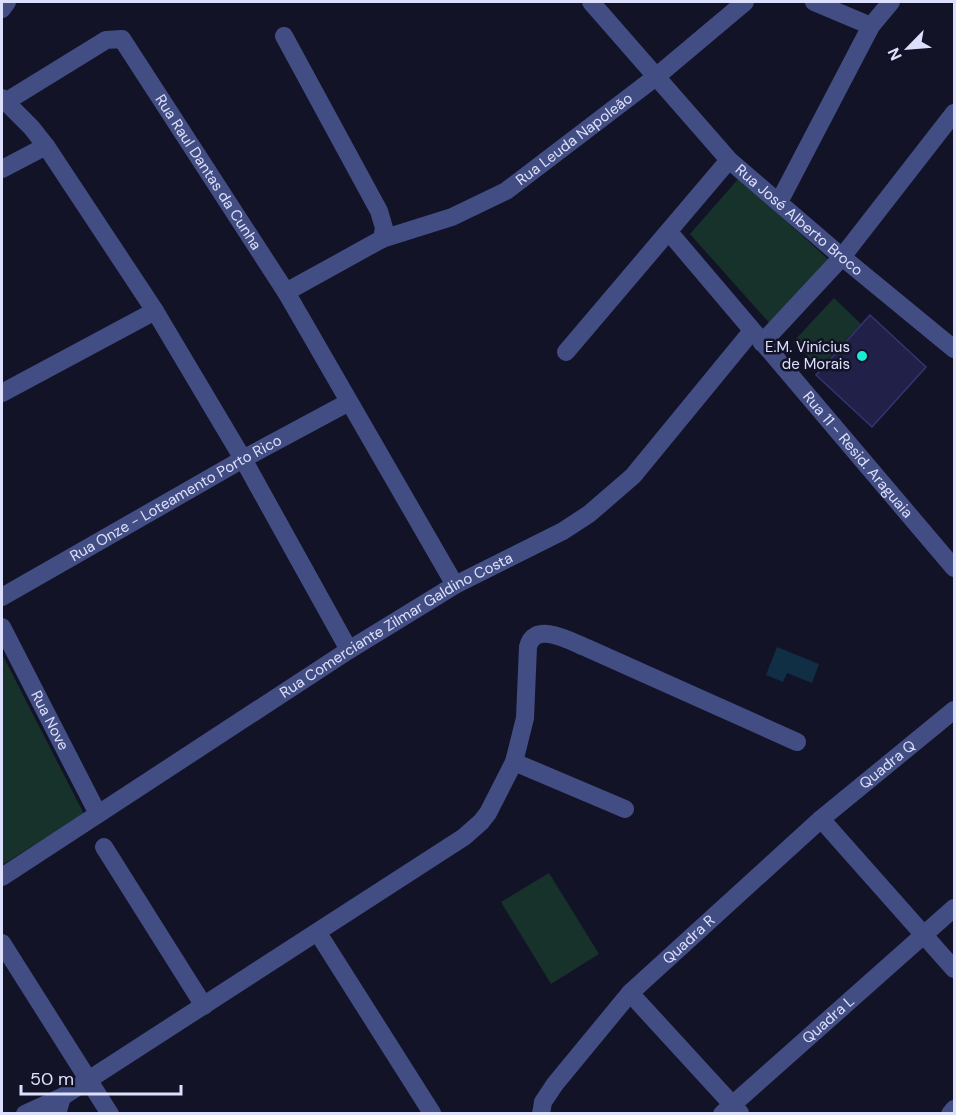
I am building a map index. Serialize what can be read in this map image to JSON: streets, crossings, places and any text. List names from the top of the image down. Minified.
{"streets":{"street":["Rua Leuda Napoleão","Rua Raul Dantas da Cunha","Rua José Alberto Broco","Rua 11 - Resid. Araguaia","Rua Onze - Loteamento Porto Rico","Rua Comerciante Zilmar Galdino Costa","Rua Nove","Quadra Q","Quadra R","Quadra L"]},"crossings":[["Rua Leuda Napoleão","Rua Raul Dantas da Cunha"],["Rua Leuda Napoleão","Rua José Alberto Broco"],["Rua Raul Dantas da Cunha","Rua Onze - Loteamento Porto Rico"],["Rua Raul Dantas da Cunha","Rua Comerciante Zilmar Galdino Costa"],["Rua 11 - Resid. Araguaia","Rua Comerciante Zilmar Galdino Costa"],["Rua Comerciante Zilmar Galdino Costa","Rua Nove"],["Quadra Q","Quadra R"]],"places":["E.M. Vinícius de Morais"],"scale_bar":"50 m","north":"bottom left"}
